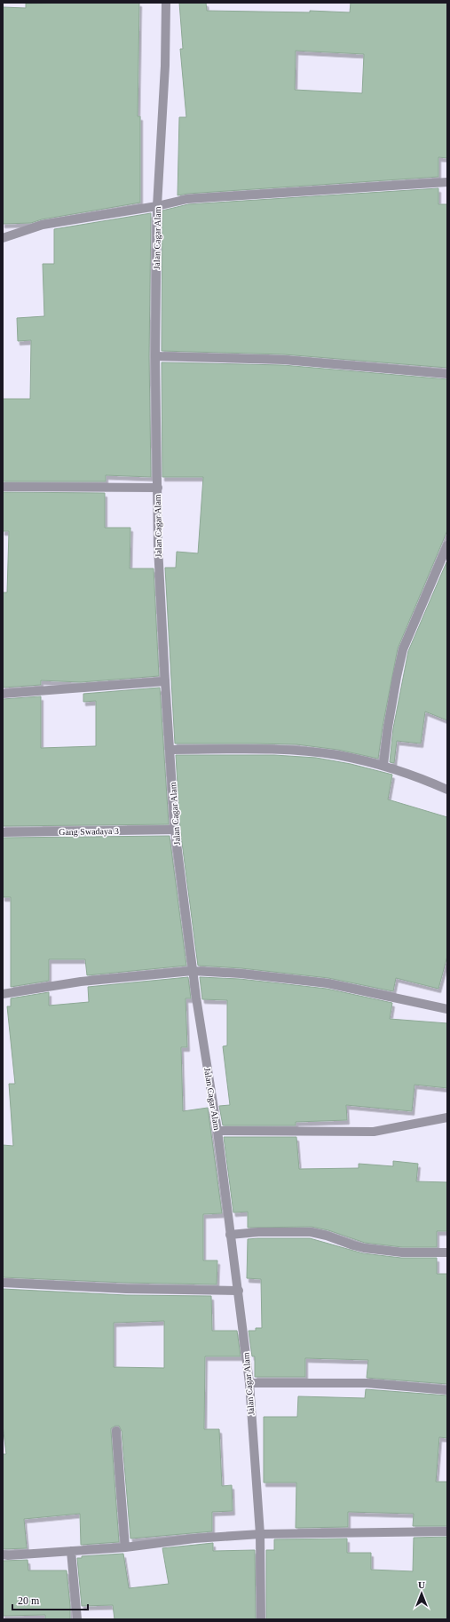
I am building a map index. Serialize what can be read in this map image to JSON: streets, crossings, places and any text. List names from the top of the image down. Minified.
{"streets":{"street":["Jalan Cagar Alam","Gang Swadaya 3"]},"crossings":[["Jalan Cagar Alam","Gang Swadaya 3"]],"scale_bar":"20 m","north":"top"}
